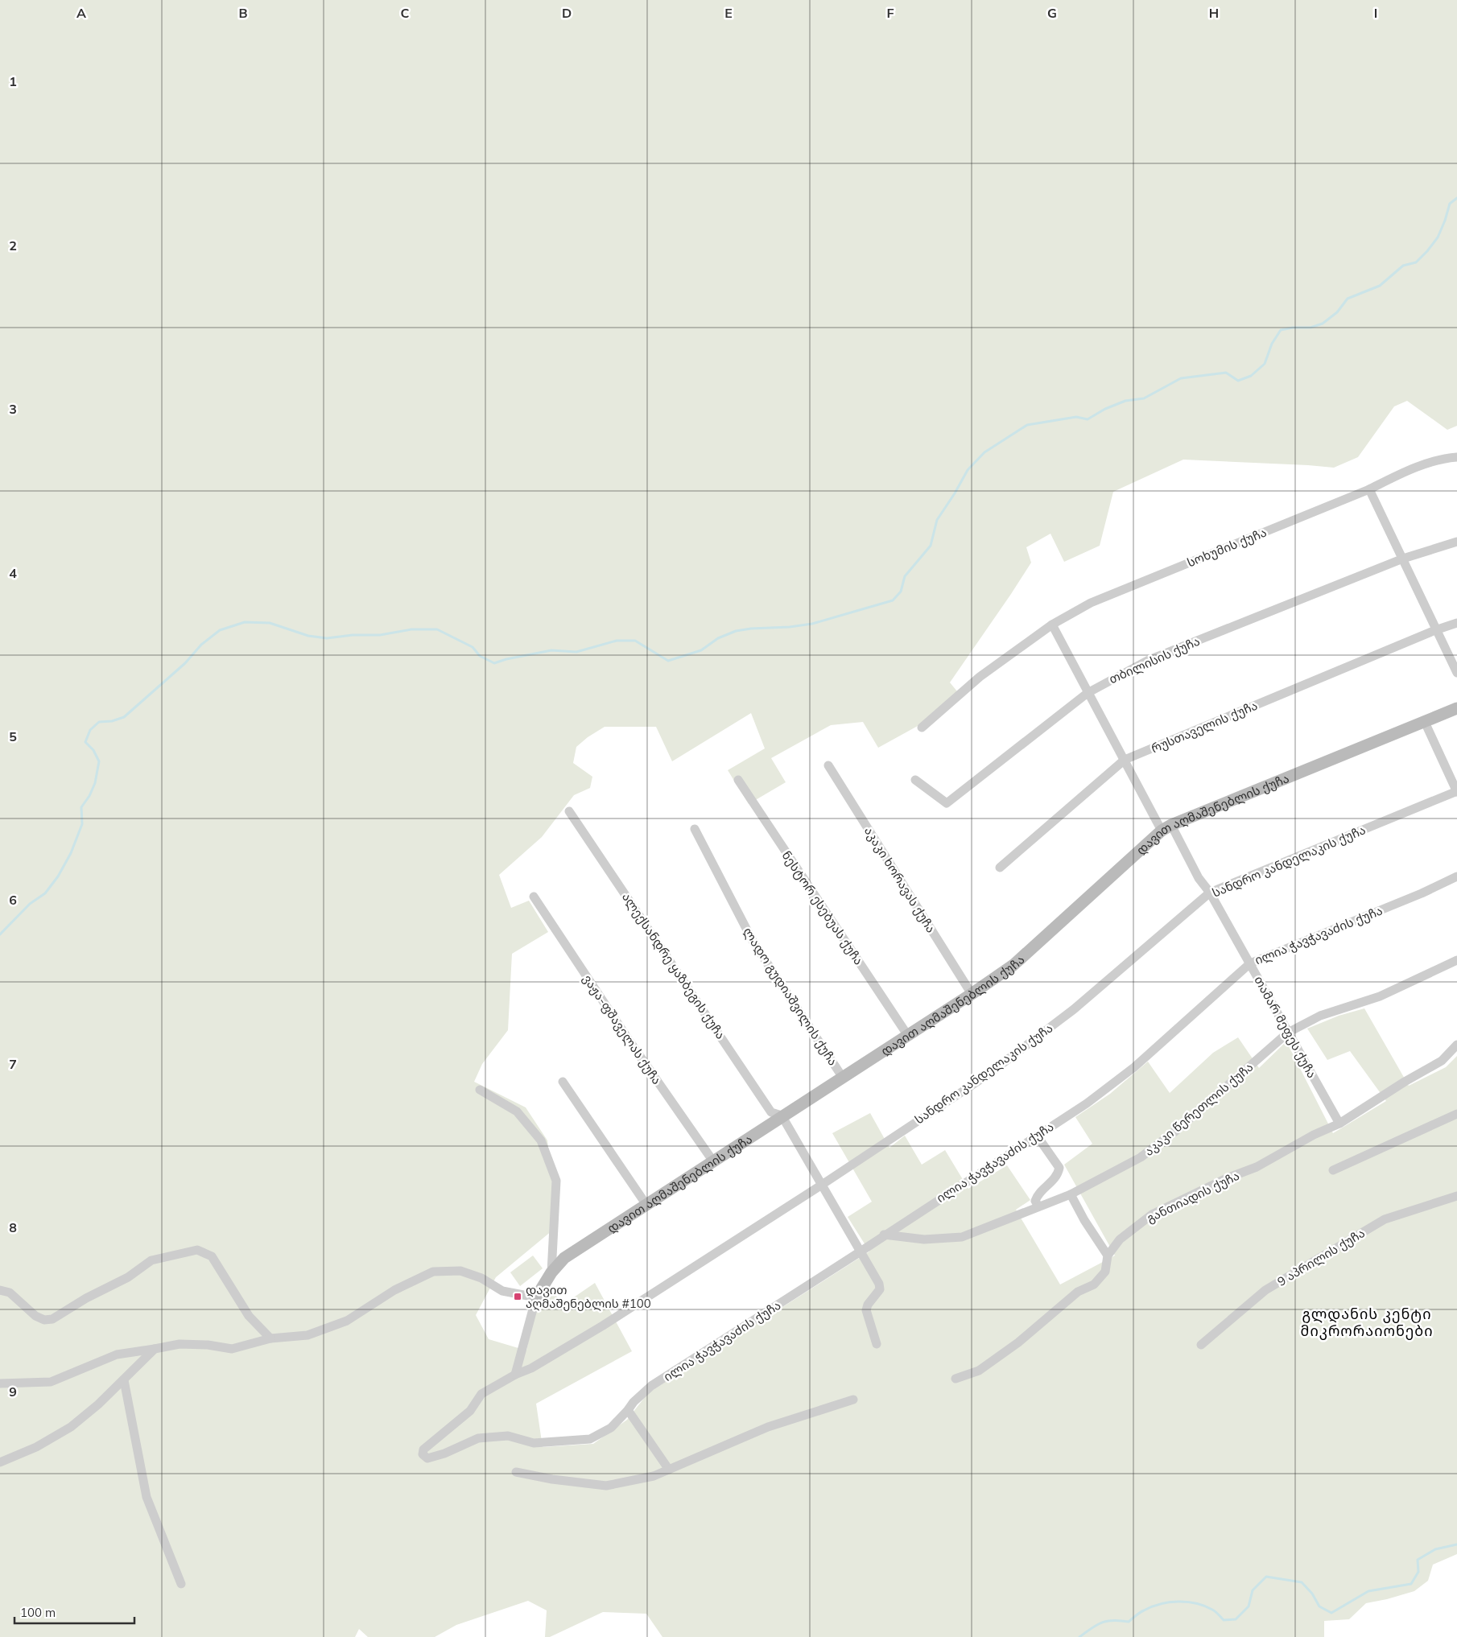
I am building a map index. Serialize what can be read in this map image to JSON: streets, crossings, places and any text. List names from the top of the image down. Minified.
{"streets":{"street":["სოხუმის ქუჩა","თბილისის ქუჩა","რუსთაველის ქუჩა","დავით აღმაშენებლის ქუჩა","სანდრო კანდელაკის ქუჩა","აკაკი ხორავას ქუჩა","ნესტორ ესებუას ქუჩა","ილია ჭავჭავაძის ქუჩა","ალექსანდრე ყაზბეგის ქუჩა","ლადო გუდიაშვილის ქუჩა","თამარ მეფეს ქუჩა","ვაჟა-ფშაველას ქუჩა","აკაკი წერეთლის ქუჩა","განთიადის ქუჩა","9 აპრილის ქუჩა"]},"crossings":[["სოხუმის ქუჩა","თამარ მეფეს ქუჩა"],["თბილისის ქუჩა","თამარ მეფეს ქუჩა"],["რუსთაველის ქუჩა","თამარ მეფეს ქუჩა"],["დავით აღმაშენებლის ქუჩა","სანდრო კანდელაკის ქუჩა"],["დავით აღმაშენებლის ქუჩა","აკაკი ხორავას ქუჩა"],["დავით აღმაშენებლის ქუჩა","ნესტორ ესებუას ქუჩა"],["დავით აღმაშენებლის ქუჩა","ალექსანდრე ყაზბეგის ქუჩა"],["დავით აღმაშენებლის ქუჩა","ლადო გუდიაშვილის ქუჩა"],["დავით აღმაშენებლის ქუჩა","თამარ მეფეს ქუჩა"],["დავით აღმაშენებლის ქუჩა","ვაჟა-ფშაველას ქუჩა"],["სანდრო კანდელაკის ქუჩა","ილია ჭავჭავაძის ქუჩა"],["სანდრო კანდელაკის ქუჩა","თამარ მეფეს ქუჩა"],["ილია ჭავჭავაძის ქუჩა","თამარ მეფეს ქუჩა"],["ილია ჭავჭავაძის ქუჩა","აკაკი წერეთლის ქუჩა"],["თამარ მეფეს ქუჩა","აკაკი წერეთლის ქუჩა"],["თამარ მეფეს ქუჩა","განთიადის ქუჩა"]],"districts":["გლდანის კენტი მიკრორაიონები"],"places":{"transit":["დავით აღმაშენებლის #100"]},"scale_bar":"100 m","grid":{"columns":["A","B","C","D","E","F","G","H","I"],"rows":["1","2","3","4","5","6","7","8","9"]}}
